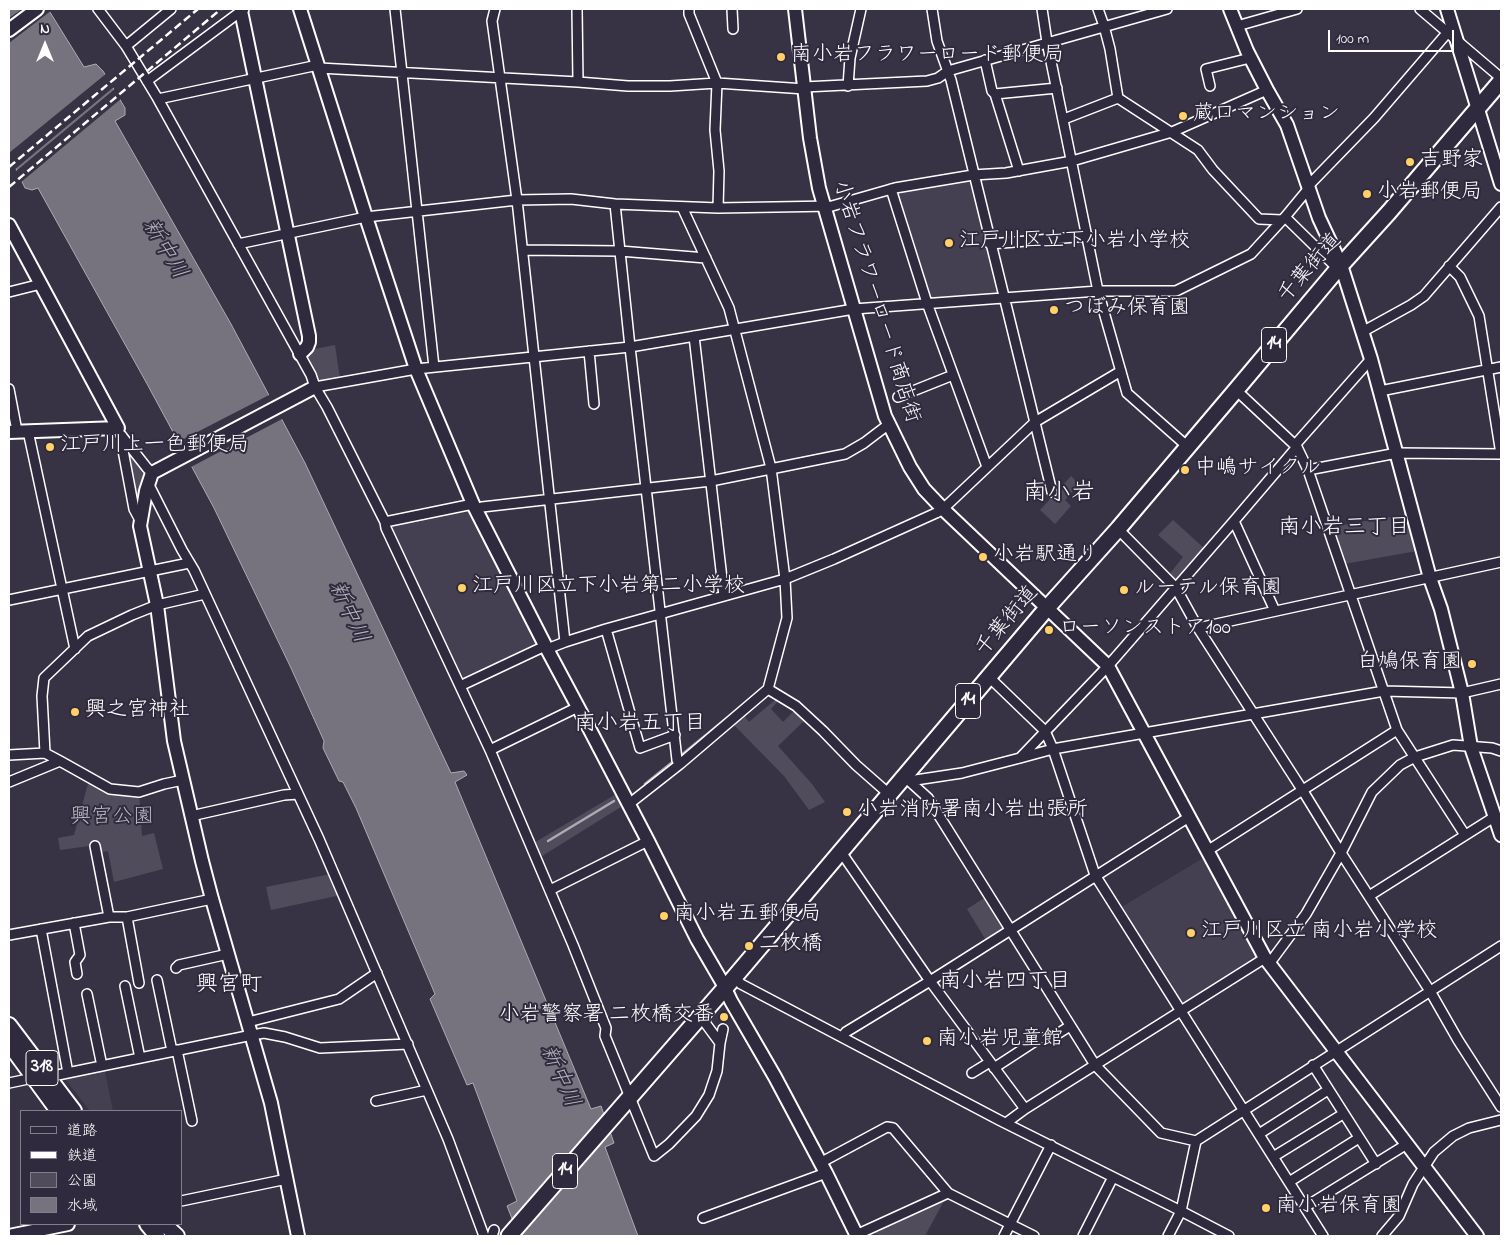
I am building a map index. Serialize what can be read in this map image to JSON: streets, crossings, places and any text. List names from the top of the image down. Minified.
{"streets":{"highway":["千葉街道","14"],"main road":["318"],"street":["小岩フラワーロード商店街"]},"crossings":[["千葉街道","小岩フラワーロード商店街"]],"districts":["南小岩","南小岩三丁目","南小岩五丁目","南小岩四丁目","興宮町"],"water":["新中川"],"parks":["興宮公園"],"places":["南小岩フラワーロード郵便局","蔵口マンション","吉野家","小岩郵便局","江戸川区立下小岩小学校","つぼみ保育園","江戸川上一色郵便局","中嶋サイクル","小岩駅通り","江戸川区立下小岩第二小学校","ルーテル保育園","ローソンストア100","白鳩保育園","興之宮神社","小岩消防署南小岩出張所","南小岩五郵便局","江戸川区立 南小岩小学校","二枚橋","小岩警察署 二枚橋交番","南小岩児童館","南小岩保育園"],"legend":["道路","鉄道","公園","水域"],"scale_bar":"100 m","north":"top"}
